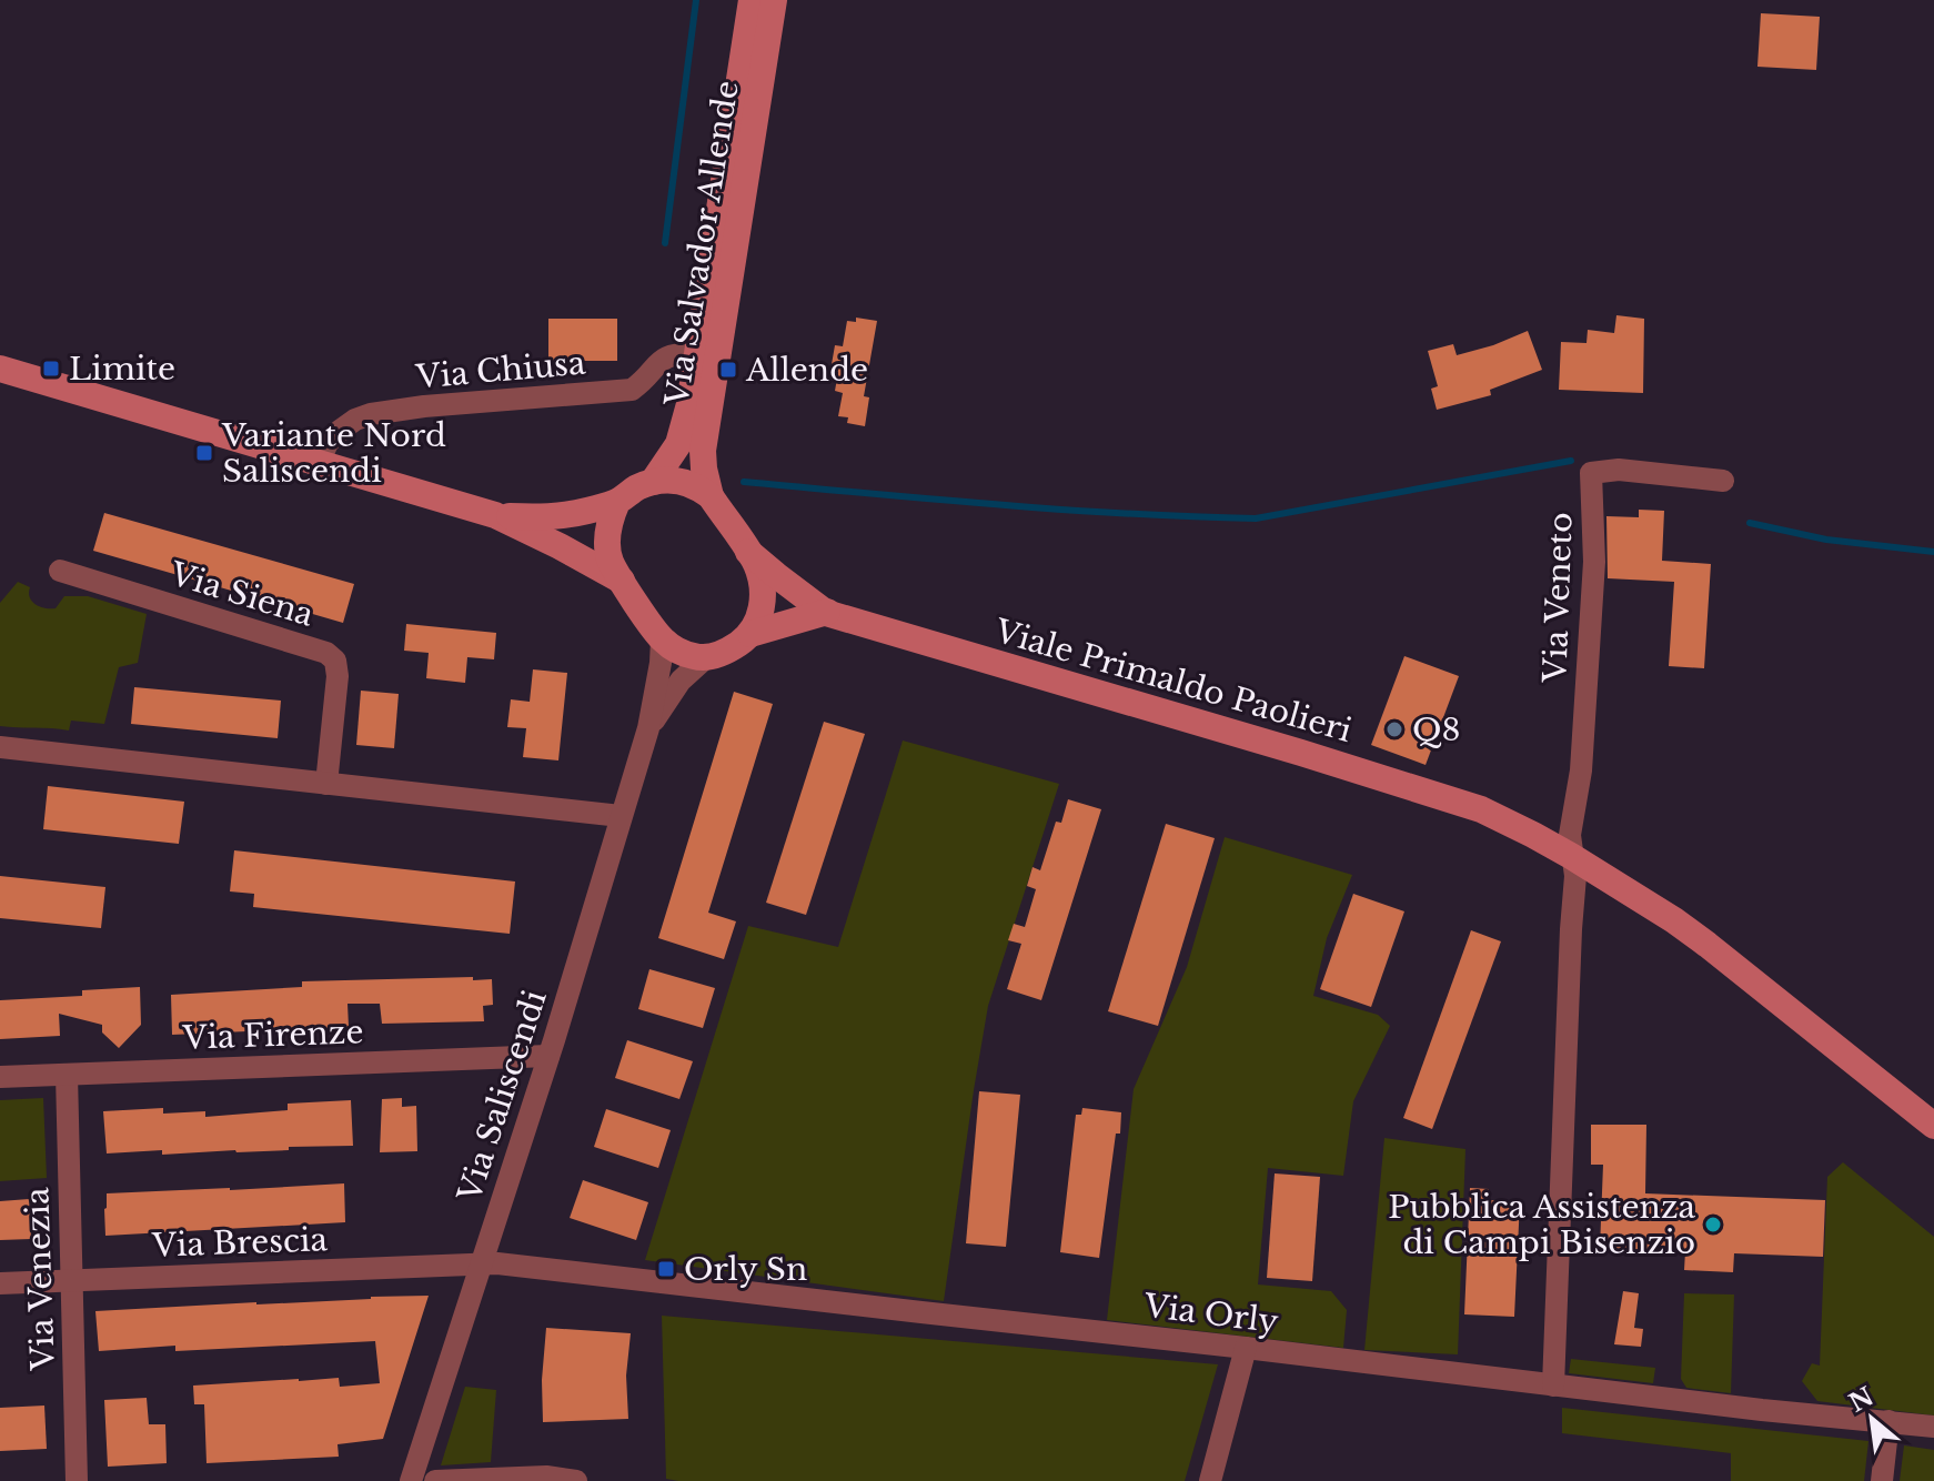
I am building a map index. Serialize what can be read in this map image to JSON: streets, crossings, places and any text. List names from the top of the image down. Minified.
{"streets":{"main road":["Via Salvador Allende","Viale Primaldo Paolieri"],"street":["Via Chiusa","Via Siena","Via Veneto","Via Firenze","Via Saliscendi","Via Brescia","Via Venezia","Via Orly"]},"crossings":[["Via Salvador Allende","Via Chiusa"],["Via Salvador Allende","Viale Primaldo Paolieri"],["Via Salvador Allende","Via Saliscendi"],["Via Veneto","Viale Primaldo Paolieri"],["Viale Primaldo Paolieri","Via Saliscendi"],["Via Firenze","Via Saliscendi"],["Via Firenze","Via Venezia"],["Via Saliscendi","Via Brescia"],["Via Saliscendi","Via Orly"],["Via Brescia","Via Venezia"],["Via Brescia","Via Orly"]],"places":{"transit":["Limite","Allende","Variante Nord Saliscendi","Orly Sn"],"other":["Q8","Pubblica Assistenza di Campi Bisenzio"]},"north":"top left"}
